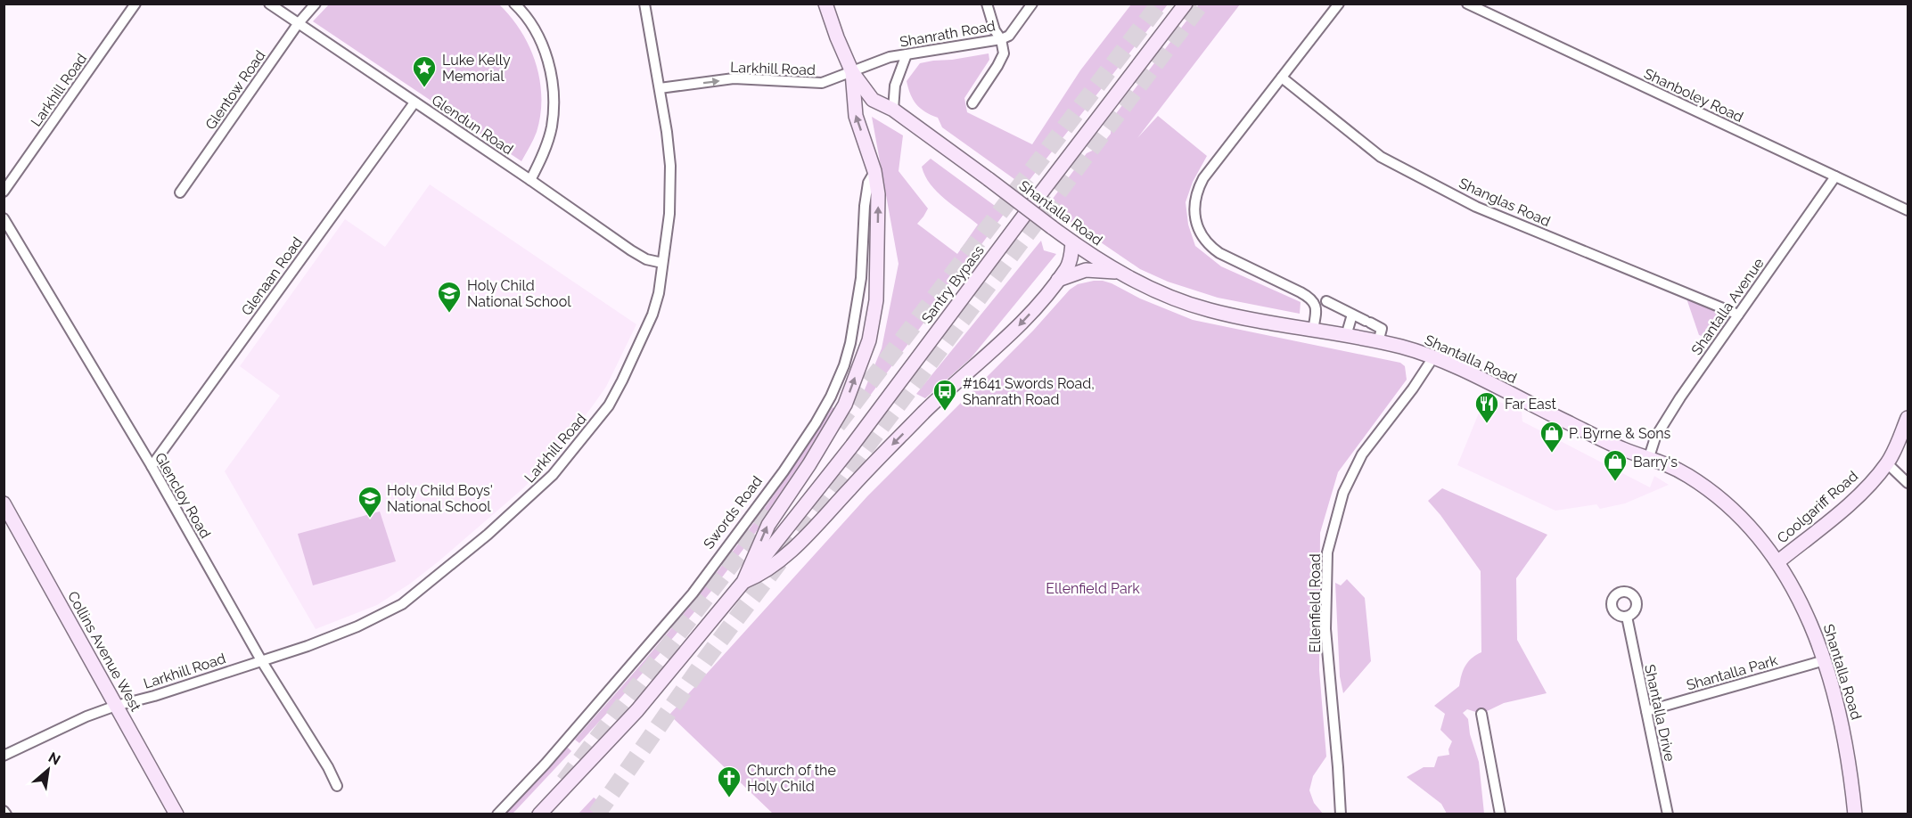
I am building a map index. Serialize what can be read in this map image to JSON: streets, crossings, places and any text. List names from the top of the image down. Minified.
{"streets":{"main road":["Shantalla Road","Santry Bypass","Coolgariff Road","Collins Avenue West"],"street":["Shanrath Road","Larkhill Road","Glentow Road","Shanboley Road","Glendun Road","Shanglas Road","Glenaan Road","Shantalla Avenue","Glencloy Road","Swords Road","Ellenfield Road","Shantalla Park","Shantalla Drive"]},"crossings":[["Shanrath Road","Larkhill Road"],["Shanrath Road","Shantalla Road"],["Larkhill Road","Glendun Road"],["Larkhill Road","Shantalla Road"],["Larkhill Road","Glencloy Road"],["Larkhill Road","Collins Avenue West"],["Glentow Road","Glendun Road"],["Shanboley Road","Shantalla Avenue"],["Glendun Road","Glenaan Road"],["Shanglas Road","Shantalla Avenue"],["Shantalla Road","Shantalla Avenue"],["Shantalla Road","Coolgariff Road"],["Shantalla Road","Ellenfield Road"],["Shantalla Road","Shantalla Park"],["Glenaan Road","Glencloy Road"],["Shantalla Park","Shantalla Drive"]],"parks":["Ellenfield Park"],"places":{"place":["Luke Kelly Memorial"],"school or university":["Holy Child National School","Holy Child Boys' National School"],"bus stop":["#1641 Swords Road, Shanrath Road"],"restaurant":["Far East"],"shop":["P. Byrne & Sons","Barry's"],"church":["Church of the Holy Child"]},"north":"top right"}
